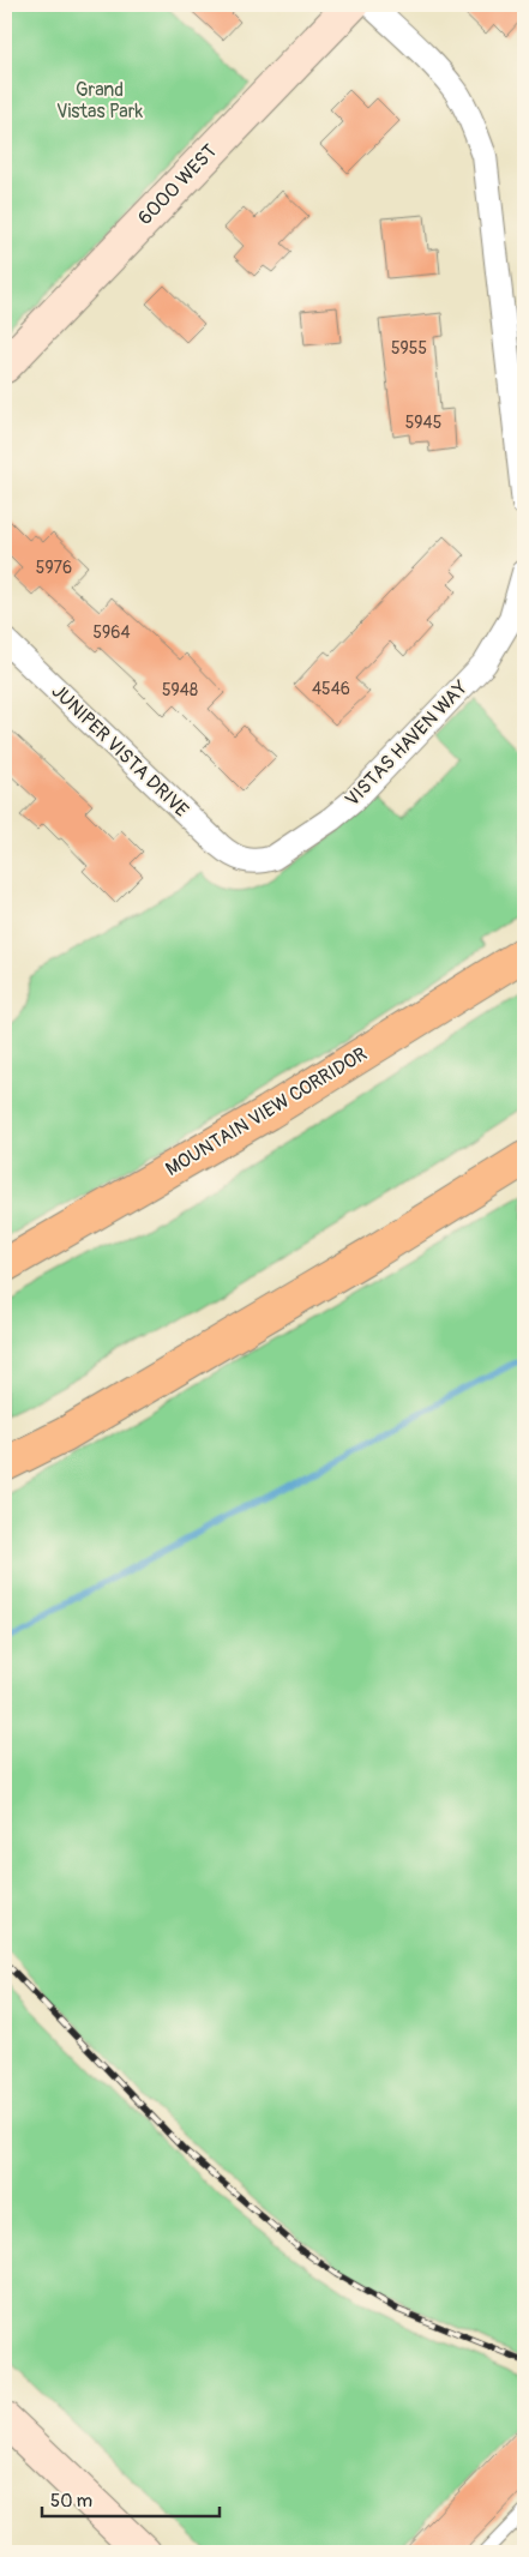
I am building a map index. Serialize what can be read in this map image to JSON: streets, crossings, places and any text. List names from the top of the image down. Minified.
{"streets":{"highway":["MOUNTAIN VIEW CORRIDOR"],"street":["6000 WEST","VISTAS HAVEN WAY","JUNIPER VISTA DRIVE"]},"crossings":[["VISTAS HAVEN WAY","JUNIPER VISTA DRIVE"]],"parks":["Grand Vistas Park"],"house_numbers":["5955","5945","5976","5964","4546","5948"],"scale_bar":"50 m"}
